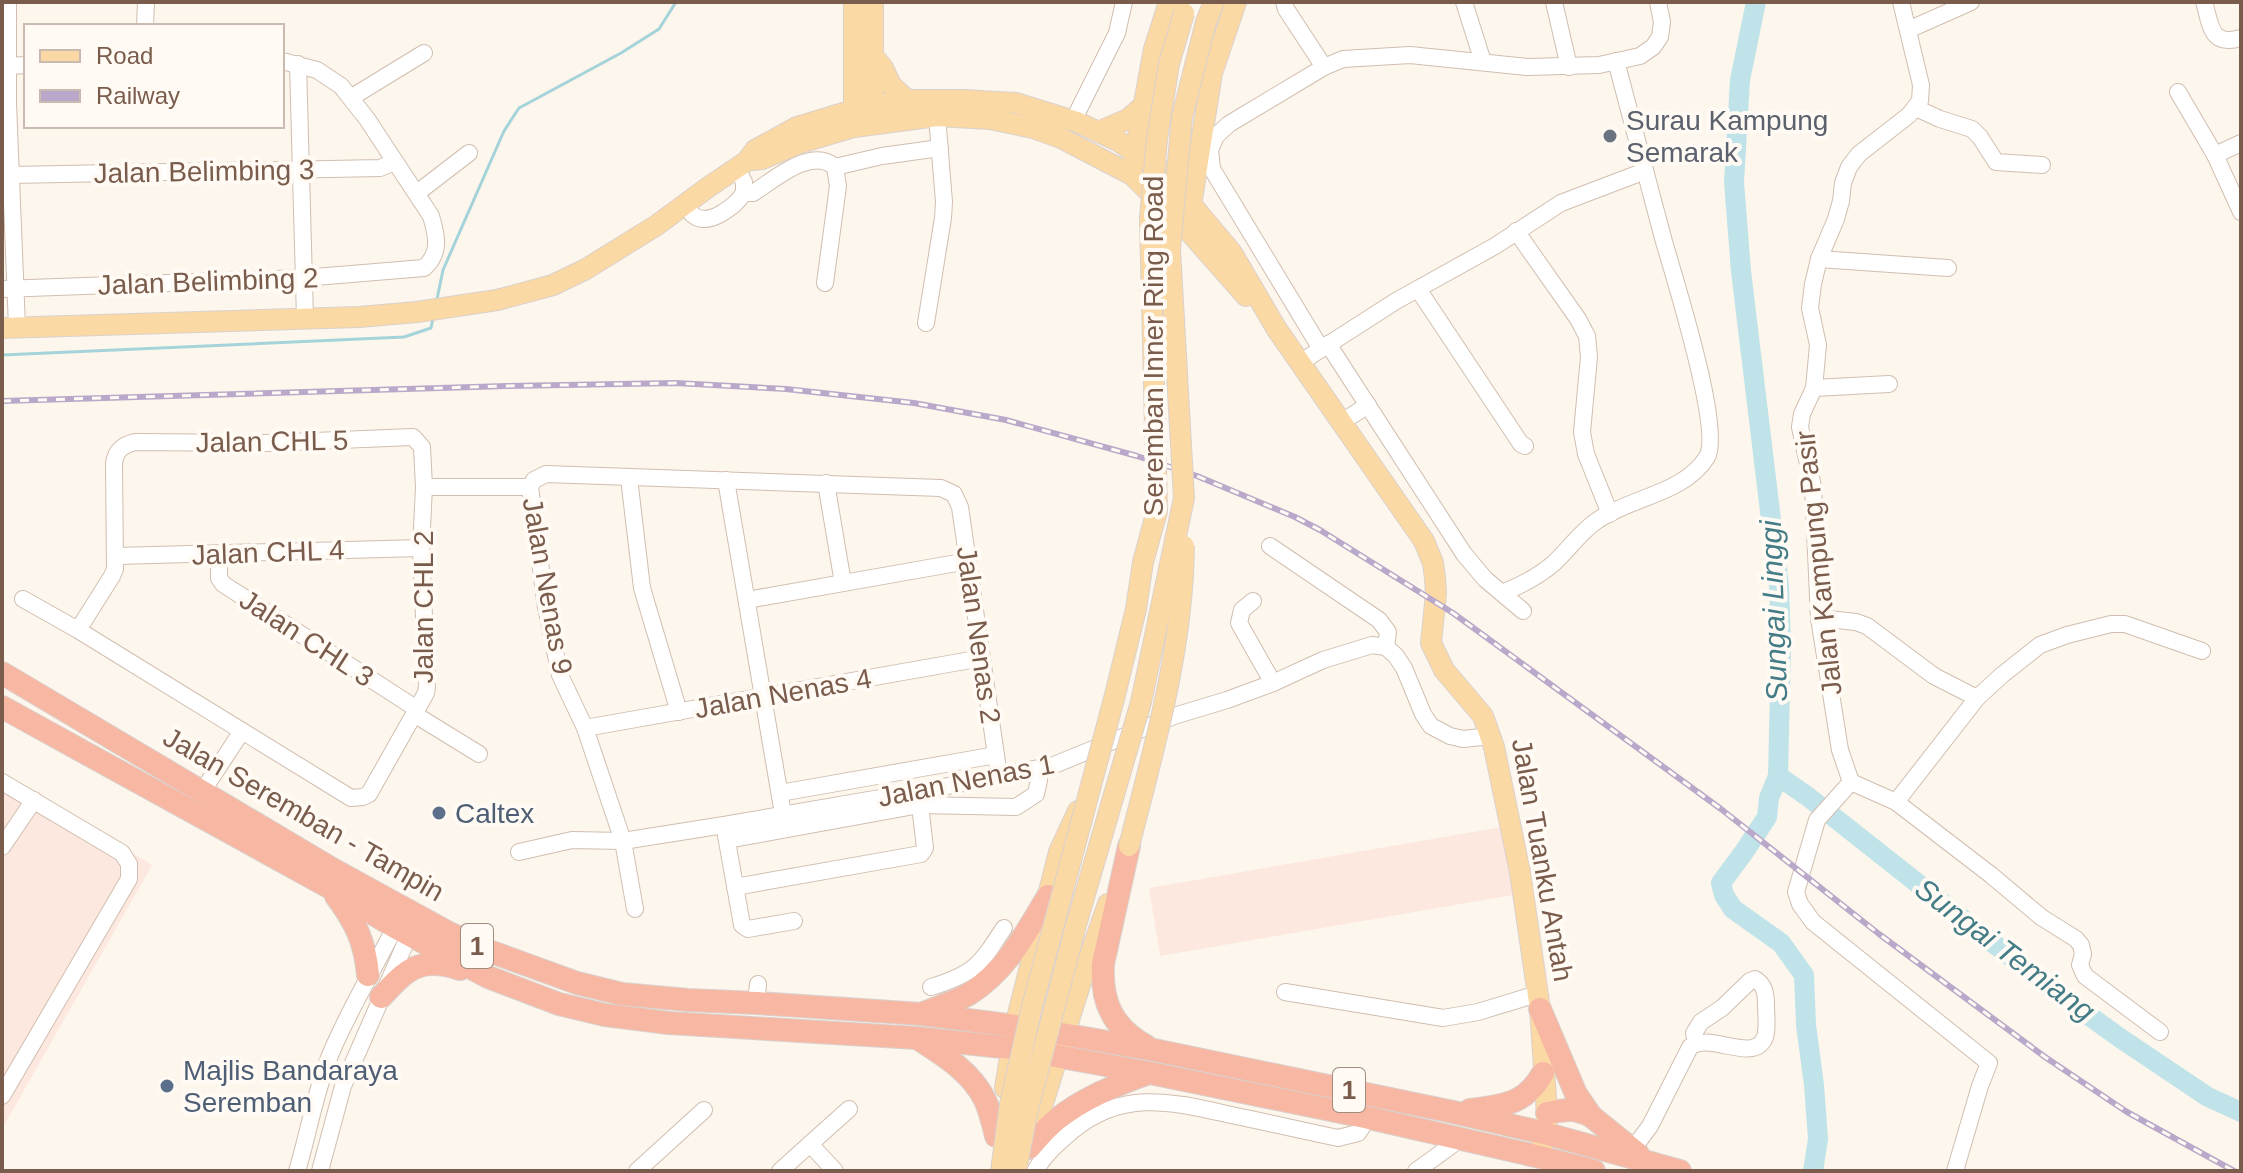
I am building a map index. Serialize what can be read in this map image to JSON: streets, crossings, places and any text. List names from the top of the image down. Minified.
{"streets":{"highway":["Jalan Seremban - Tampin","1"],"main road":["Seremban Inner Ring Road","Jalan Tuanku Antah"],"street":["Jalan Belimbing 3","Jalan Belimbing 2","Jalan CHL 5","Jalan CHL 4","Jalan Kampung Pasir","Jalan Nenas 9","Jalan CHL 2","Jalan Nenas 2","Jalan CHL 3","Jalan Nenas 4","Jalan Nenas 1"]},"crossings":[["Jalan CHL 5","Jalan CHL 4"],["Jalan CHL 5","Jalan CHL 2"],["Jalan CHL 4","Jalan CHL 2"],["Jalan CHL 4","Jalan CHL 3"],["Jalan Nenas 9","Jalan Nenas 2"],["Jalan Nenas 9","Jalan Nenas 4"],["Jalan Nenas 9","Jalan Nenas 1"],["Jalan CHL 2","Jalan CHL 3"],["Jalan Nenas 2","Jalan Nenas 4"],["Jalan Nenas 2","Jalan Nenas 1"],["Jalan Seremban - Tampin","1"],["Jalan Tuanku Antah","1"]],"water":["Sungai Linggi","Sungai Temiang"],"places":["Surau Kampung Semarak","Caltex","Majlis Bandaraya Seremban"],"legend":["Road","Railway"]}
